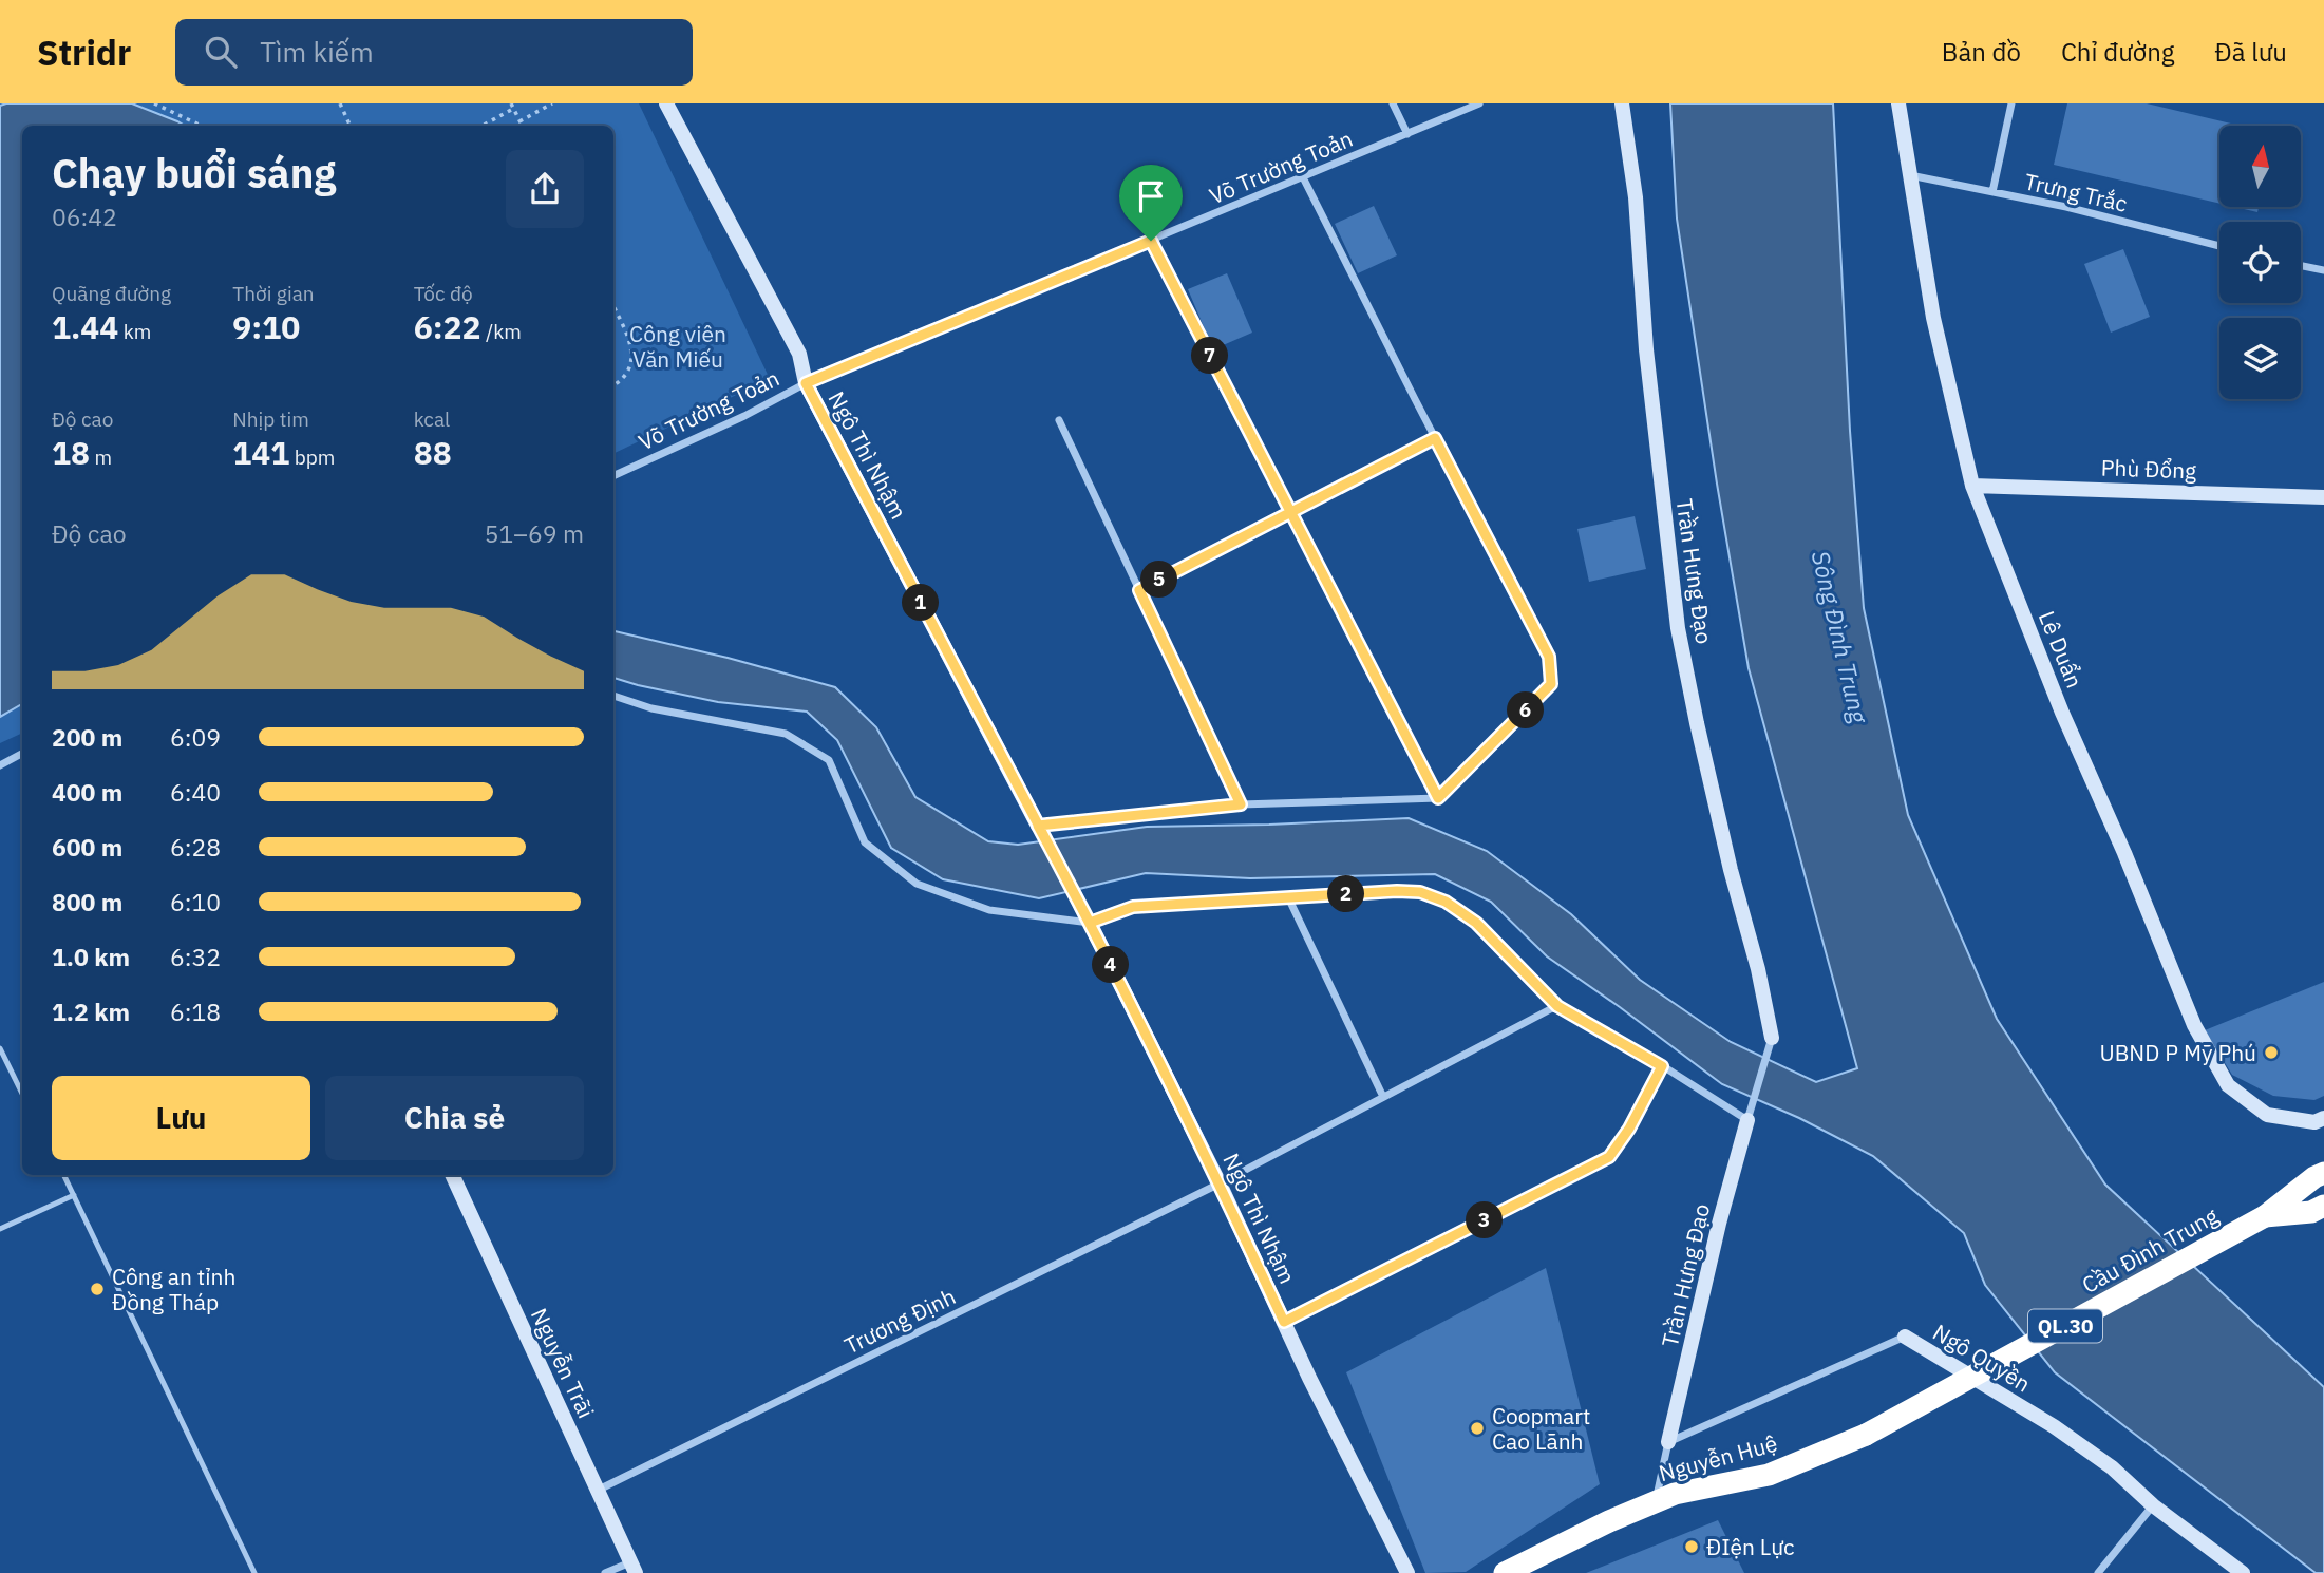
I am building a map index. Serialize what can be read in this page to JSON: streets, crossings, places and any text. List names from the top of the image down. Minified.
{"streets":{"highway":["Cầu Đình Trung","QL.30","Nguyễn Huệ"],"street":["Võ Trường Toản","Trưng Trắc","Ngô Thì Nhậm","Phù Đổng","Trần Hưng Đạo","Lê Duẩn","Trương Định","Ngô Quyền","Nguyễn Trãi"]},"crossings":[["Võ Trường Toản","Ngô Thì Nhậm"],["Trưng Trắc","Lê Duẩn"],["Ngô Thì Nhậm","Trương Định"],["Phù Đổng","Lê Duẩn"],["Trần Hưng Đạo","Ngô Quyền"],["Cầu Đình Trung","QL.30"],["Cầu Đình Trung","Nguyễn Huệ"],["Trương Định","Nguyễn Trãi"]],"water":["Sông Đình Trung"],"parks":["Công viên Văn Miếu"],"places":["UBND P Mỹ Phú","Công an tỉnh Đồng Tháp","Coopmart Cao Lãnh","ĐIện Lực"],"north":"top","page":{"header":"Stridr","search":"Tìm kiếm","nav":["Bản đồ","Chỉ đường","Đã lưu"],"heading":["Chạy buổi sáng","06:42"],"stats":[["Quãng đường","1.44 km"],["Thời gian","9:10"],["Tốc độ","6:22 /km"],["Độ cao","18 m"],["Nhịp tim","141 bpm"],["kcal","88"]],"pins":["7","5","1","6","2","4","3"],"chart":["Độ cao","51–69 m"],"list":[{"name":"200 m","note":"6:09"},{"name":"400 m","note":"6:40"},{"name":"600 m","note":"6:28"},{"name":"800 m","note":"6:10"},{"name":"1.0 km","note":"6:32"},{"name":"1.2 km","note":"6:18"}],"buttons":["Lưu","Chia sẻ"]}}
